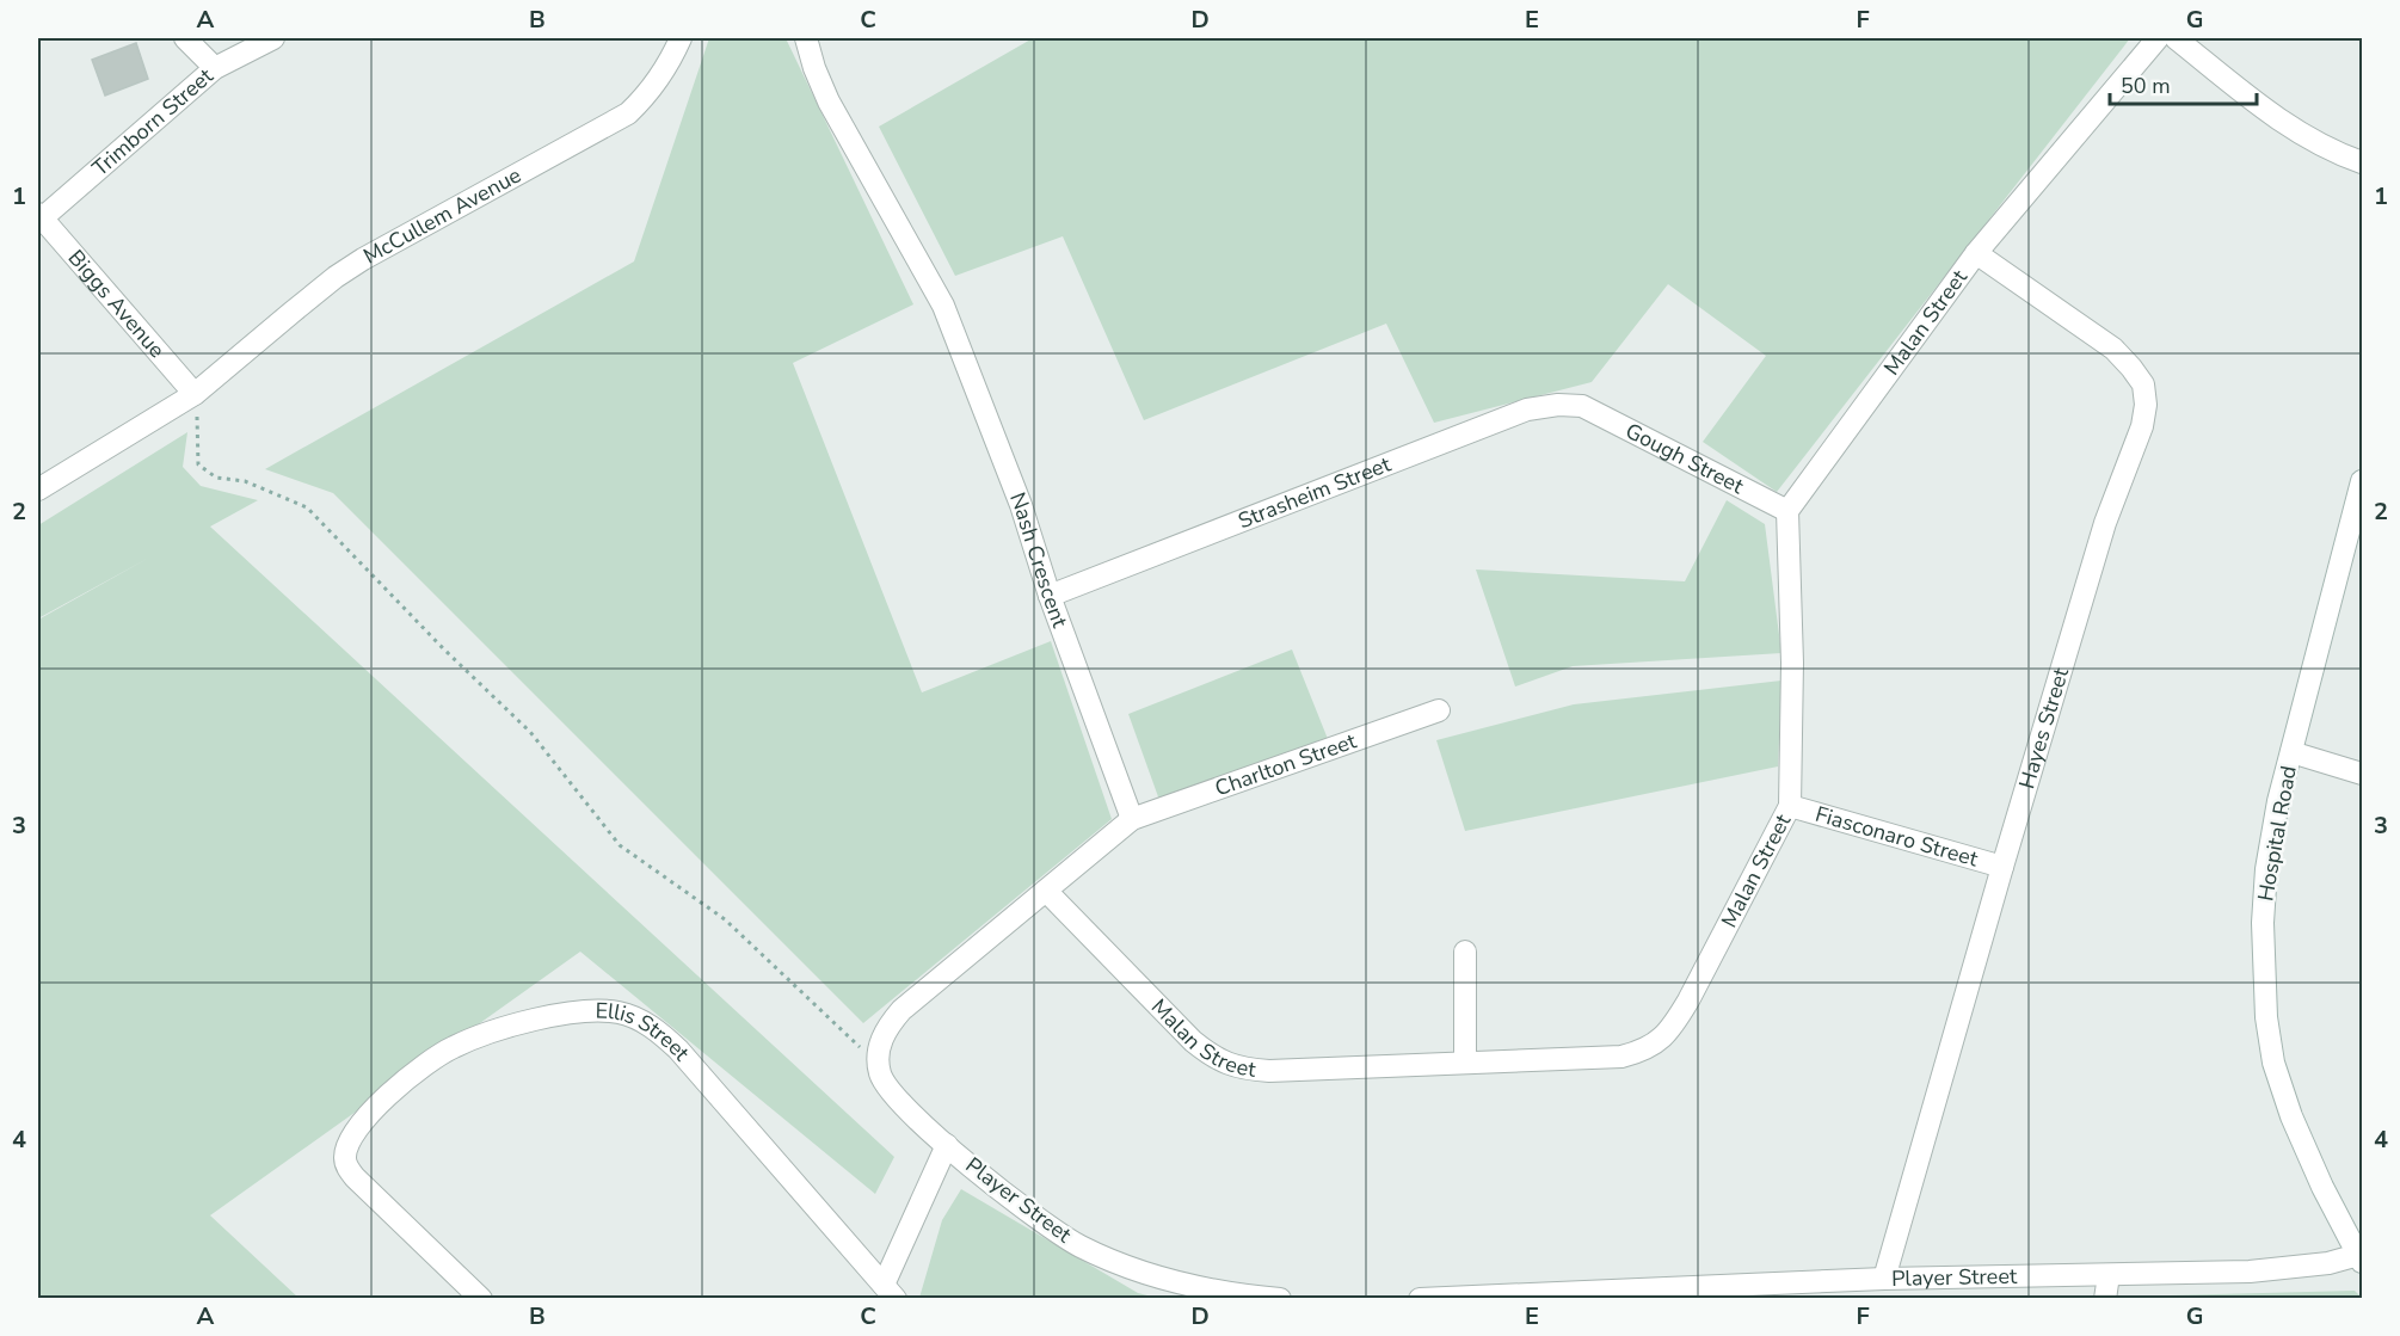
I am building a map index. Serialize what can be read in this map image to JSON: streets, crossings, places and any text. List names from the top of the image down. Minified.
{"streets":{"street":["Trimborn Street","McCullem Avenue","Biggs Avenue","Malan Street","Gough Street","Strasheim Street","Nash Crescent","Hayes Street","Charlton Street","Hospital Road","Fiasconaro Street","Ellis Street","Player Street"]},"crossings":[["Trimborn Street","Biggs Avenue"],["McCullem Avenue","Biggs Avenue"],["Malan Street","Gough Street"],["Malan Street","Hayes Street"],["Malan Street","Fiasconaro Street"],["Gough Street","Strasheim Street"],["Strasheim Street","Nash Crescent"],["Nash Crescent","Charlton Street"],["Hayes Street","Fiasconaro Street"],["Hayes Street","Player Street"],["Hospital Road","Player Street"]],"scale_bar":"50 m","grid":{"columns":["A","B","C","D","E","F","G"],"rows":["1","2","3","4"]}}
